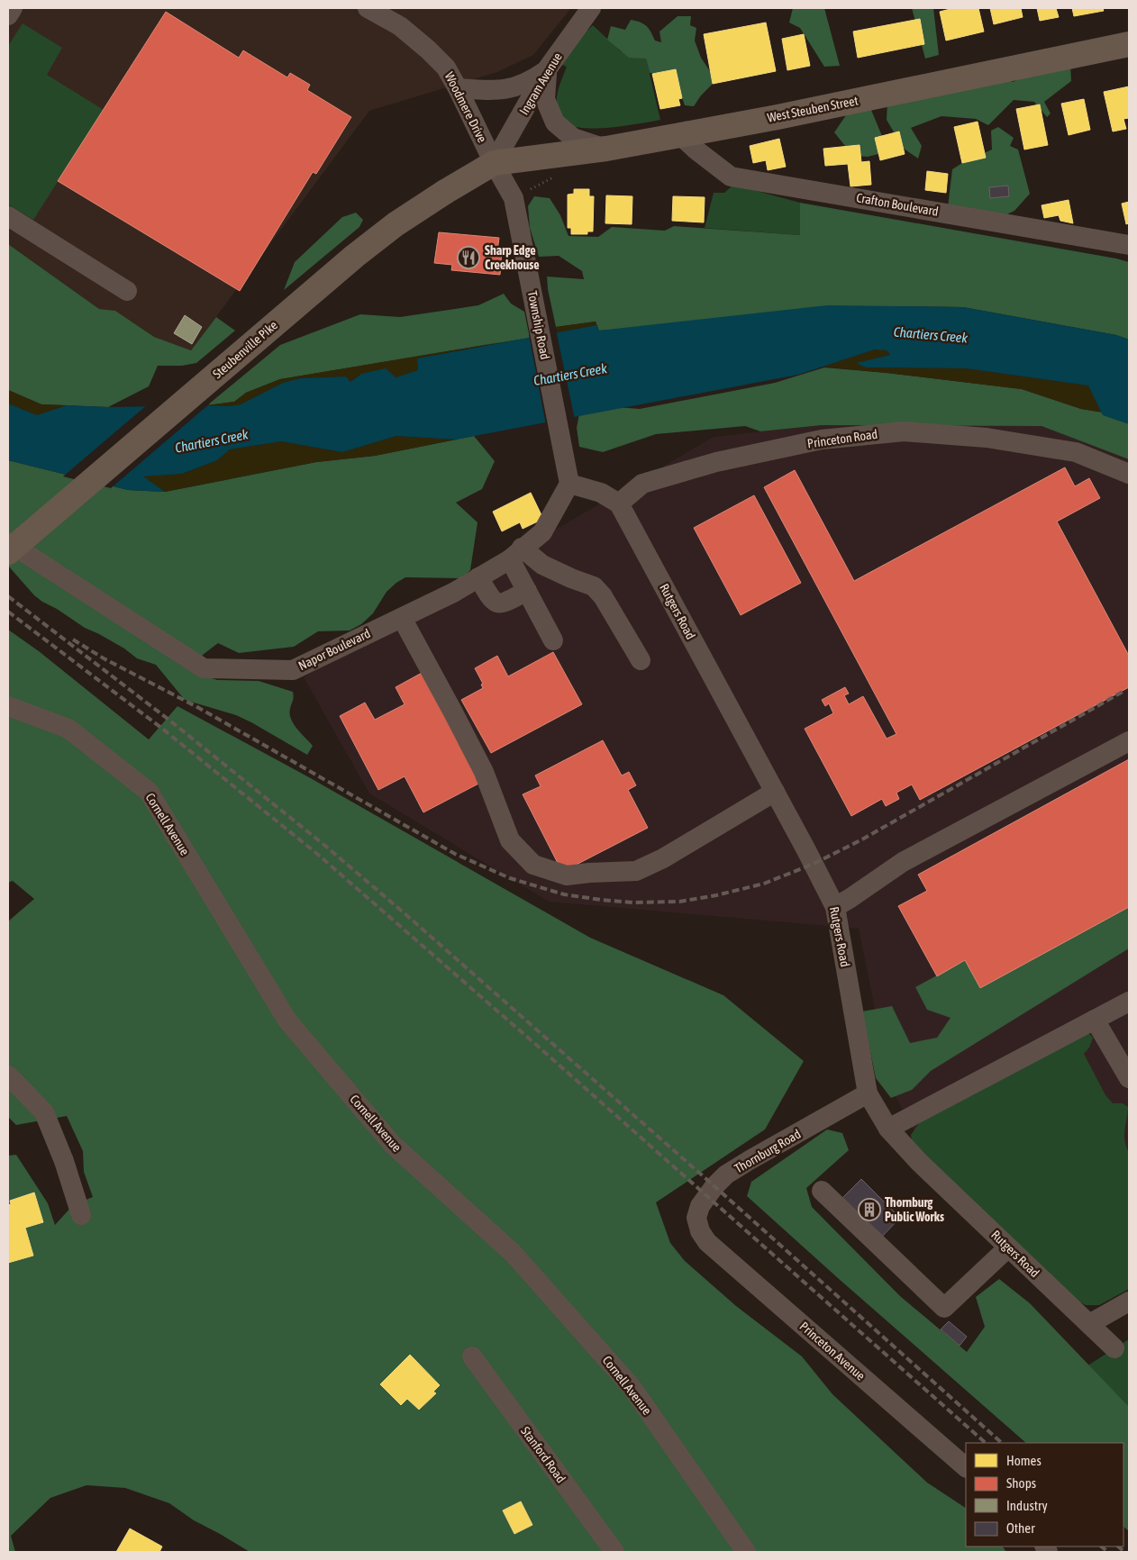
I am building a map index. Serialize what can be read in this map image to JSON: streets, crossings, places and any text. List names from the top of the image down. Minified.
{"streets":{"main road":["West Steuben Street","Steubenville Pike"],"street":["Ingram Avenue","Woodmere Drive","Crafton Boulevard","Township Road","Princeton Road","Rutgers Road","Napor Boulevard","Cornell Avenue","Thornburg Road","Princeton Avenue","Stanford Road"]},"crossings":[["Ingram Avenue","Woodmere Drive"],["Ingram Avenue","West Steuben Street"],["Ingram Avenue","Township Road"],["Ingram Avenue","Steubenville Pike"],["Woodmere Drive","West Steuben Street"],["Woodmere Drive","Township Road"],["Woodmere Drive","Steubenville Pike"],["West Steuben Street","Crafton Boulevard"],["West Steuben Street","Township Road"],["West Steuben Street","Steubenville Pike"],["Township Road","Steubenville Pike"],["Township Road","Napor Boulevard"],["Princeton Road","Rutgers Road"],["Rutgers Road","Thornburg Road"],["Thornburg Road","Princeton Avenue"]],"water":["Chartiers Creek"],"places":{"restaurant":["Sharp Edge Creekhouse"],"building":["Thornburg Public Works"]},"legend":["Homes","Shops","Industry","Other"]}
